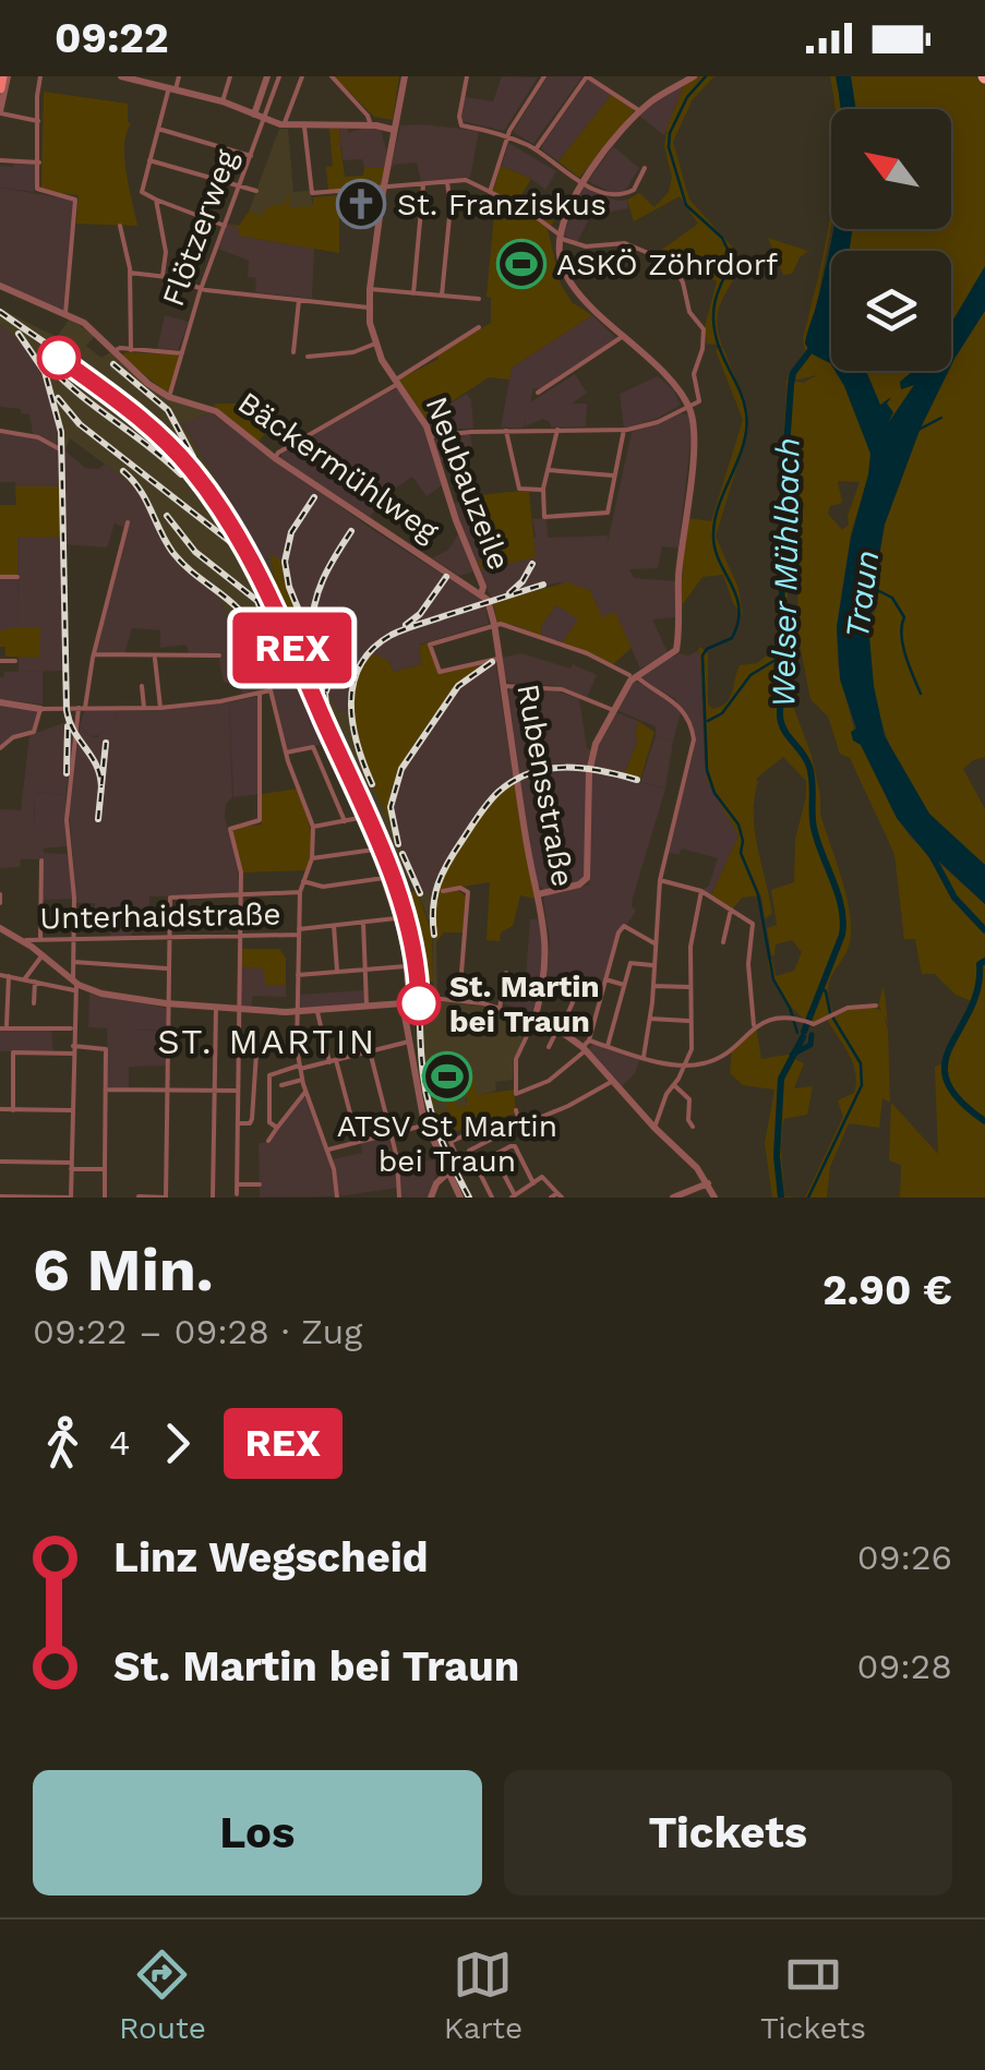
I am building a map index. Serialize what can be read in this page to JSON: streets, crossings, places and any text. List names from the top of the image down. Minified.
{"streets":{"street":["Flötzerweg","Bäckermühlweg","Neubauzeile","Rubensstraße","Unterhaidstraße"]},"crossings":[["Flötzerweg","Bäckermühlweg"],["Bäckermühlweg","Neubauzeile"],["Bäckermühlweg","Rubensstraße"],["Neubauzeile","Rubensstraße"]],"districts":["ST. MARTIN"],"water":["Welser Mühlbach","Traun"],"places":{"church":["St. Franziskus"],"sports":["ASKÖ Zöhrdorf","ATSV St Martin bei Traun"],"other":["St. Martin bei Traun"]},"north":"top left","page":{"status":"09:22","on_map":"REX","heading":["6 Min.","09:22 – 09:28 · Zug","2.90 €"],"legs":["4","REX"],"list":[{"name":"Linz Wegscheid","value":"09:26"},{"name":"St. Martin bei Traun","value":"09:28"}],"buttons":["Los","Tickets"],"tabs":["Route","Karte","Tickets"]}}
